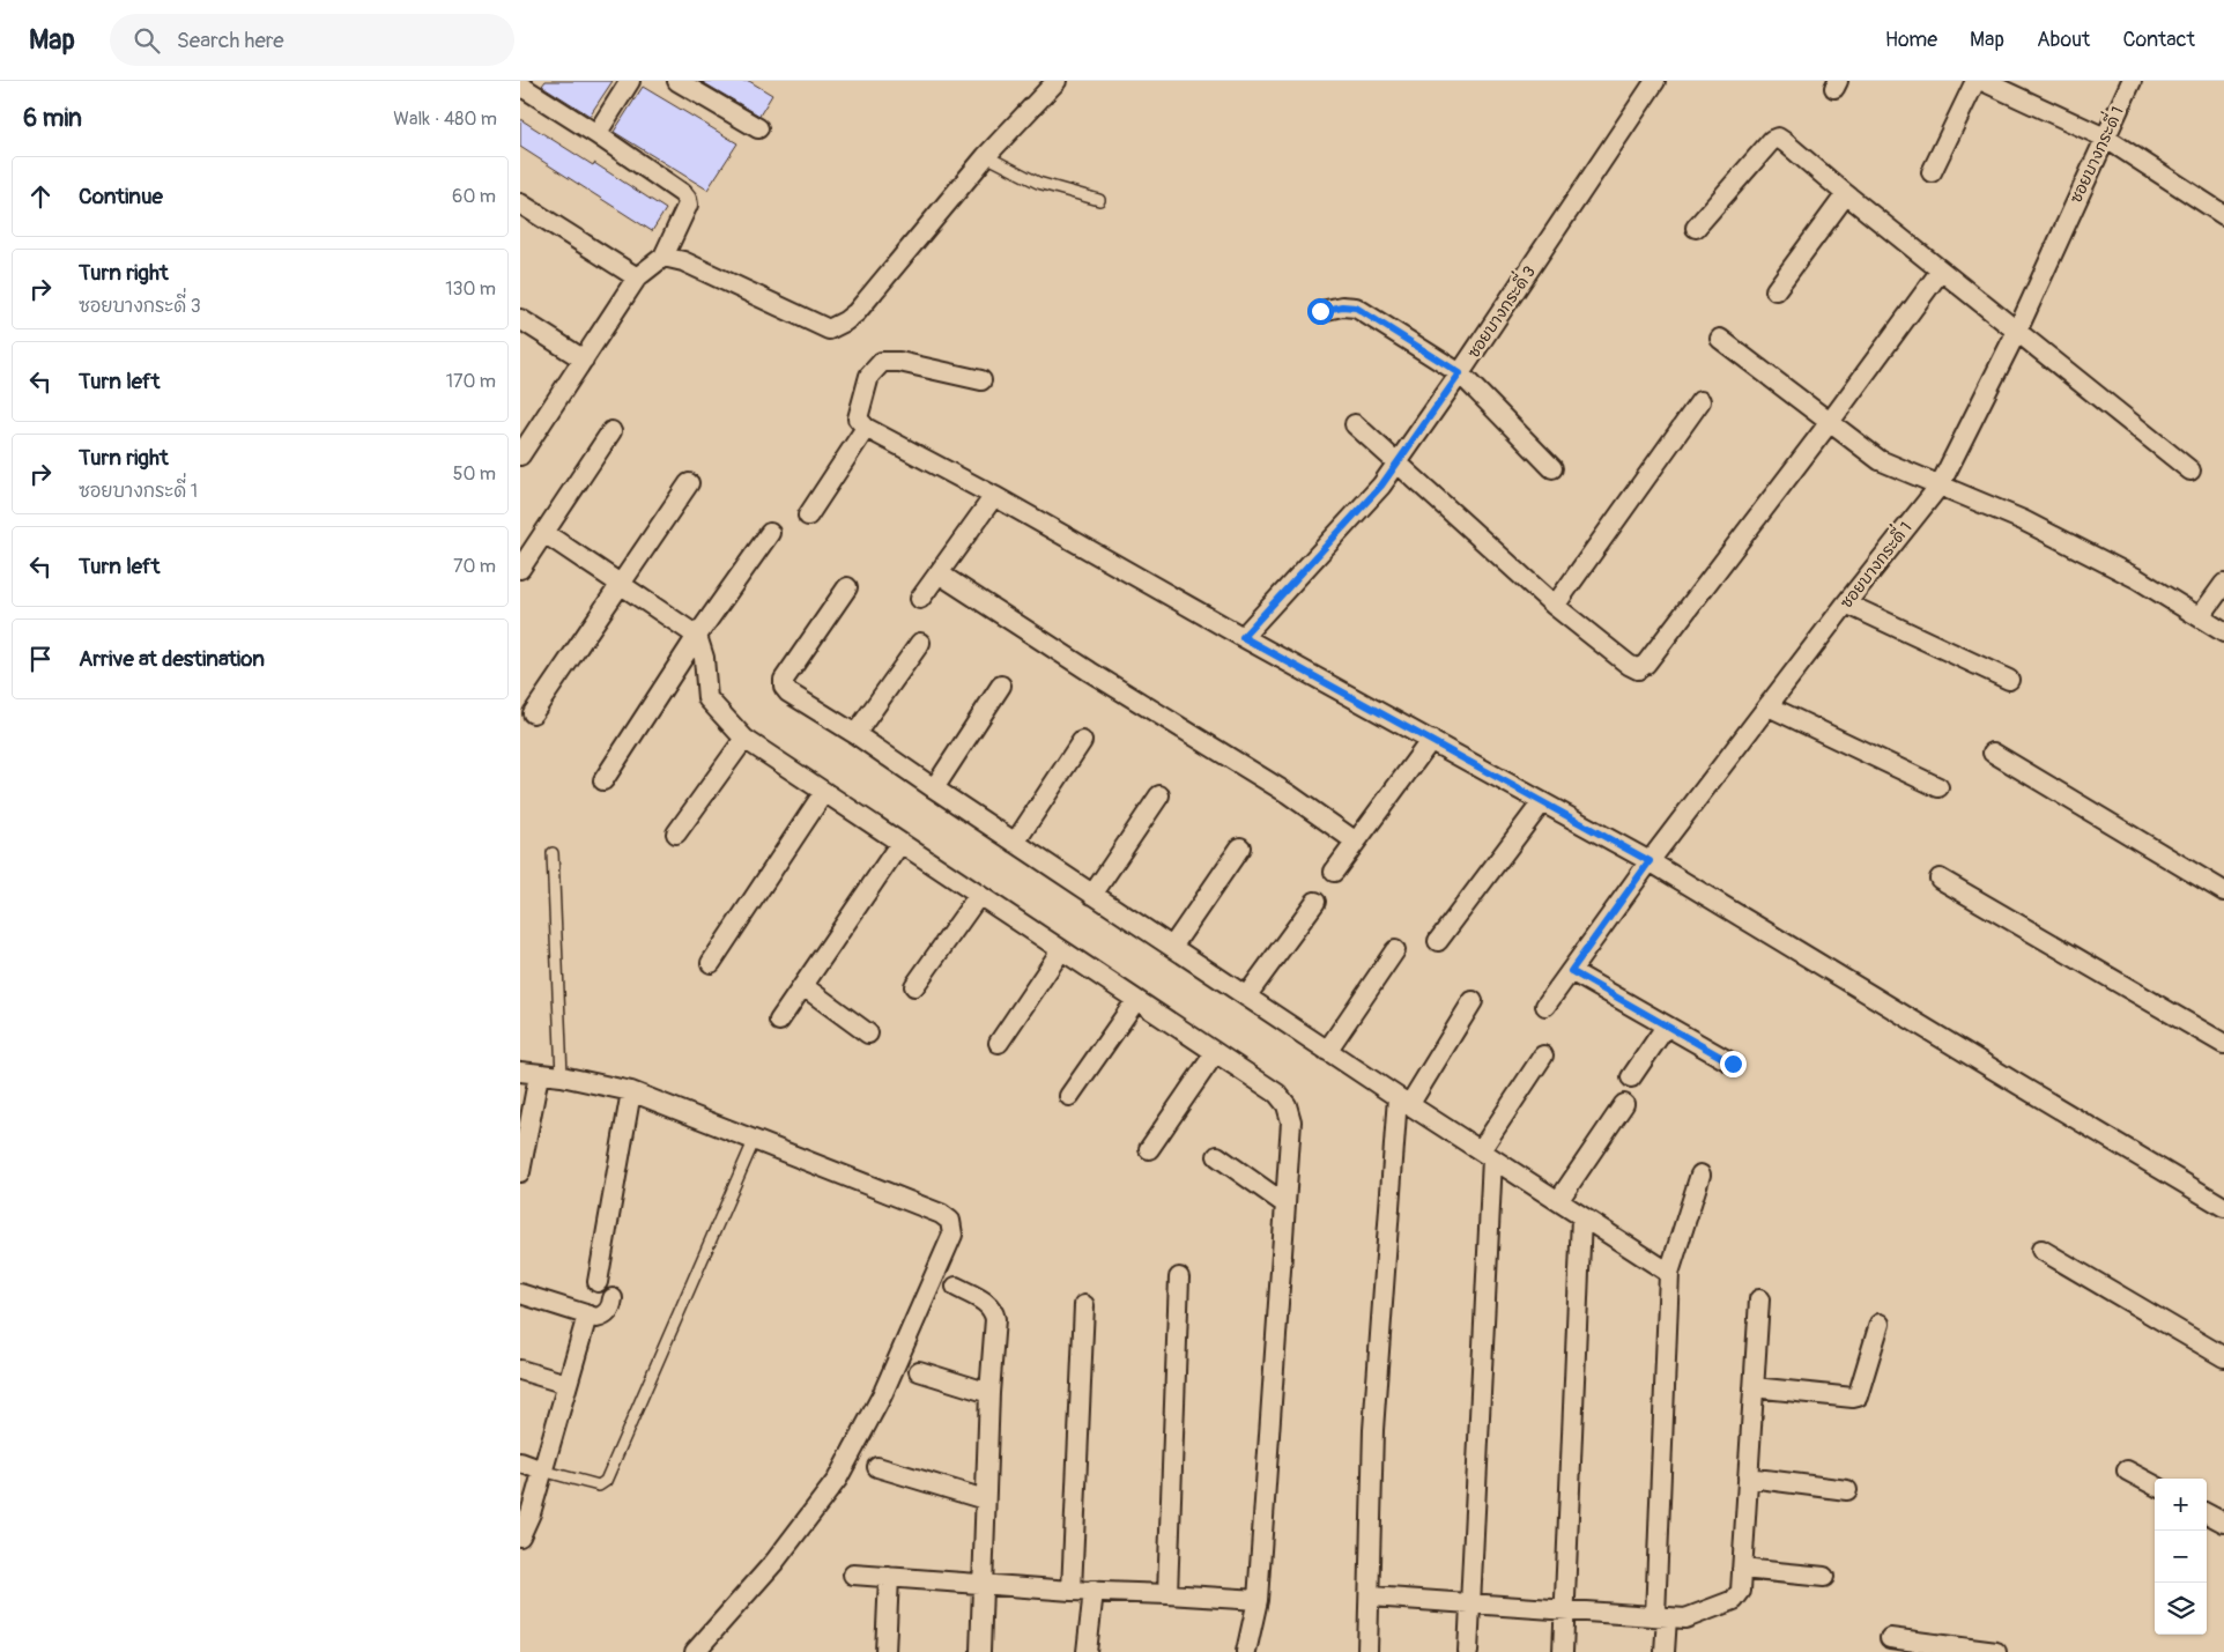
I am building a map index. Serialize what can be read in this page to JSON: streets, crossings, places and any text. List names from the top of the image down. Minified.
{"streets":{"street":["ซอยบางกระดี่ 1","ซอยบางกระดี่ 3"]},"page":{"header":"Map","search":"Search here","nav":["Home","Map","About","Contact"],"heading":["6 min","Walk · 480 m"],"list":[["Continue","60 m"],["Turn right","ซอยบางกระดี่ 3","130 m"],["Turn left","170 m"],["Turn right","ซอยบางกระดี่ 1","50 m"],["Turn left","70 m"],"Arrive at destination"],"map_buttons":["+","−"]}}
